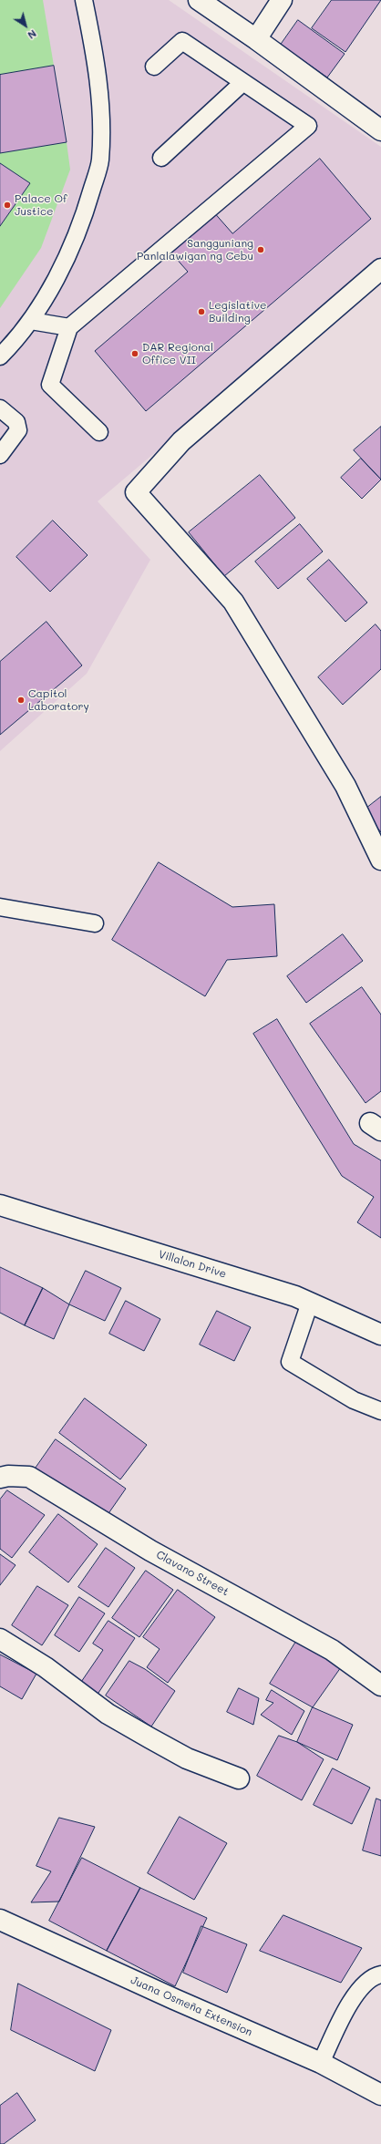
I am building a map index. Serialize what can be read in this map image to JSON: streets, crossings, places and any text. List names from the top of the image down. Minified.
{"streets":{"street":["Villalon Drive","Clavano Street","Juana Osmeña Extension"]},"places":["Palace Of Justice","Sangguniang Panlalawigan ng Cebu","Legislative Building","DAR Regional Office VII","Capitol Laboratory"],"north":"bottom right"}
